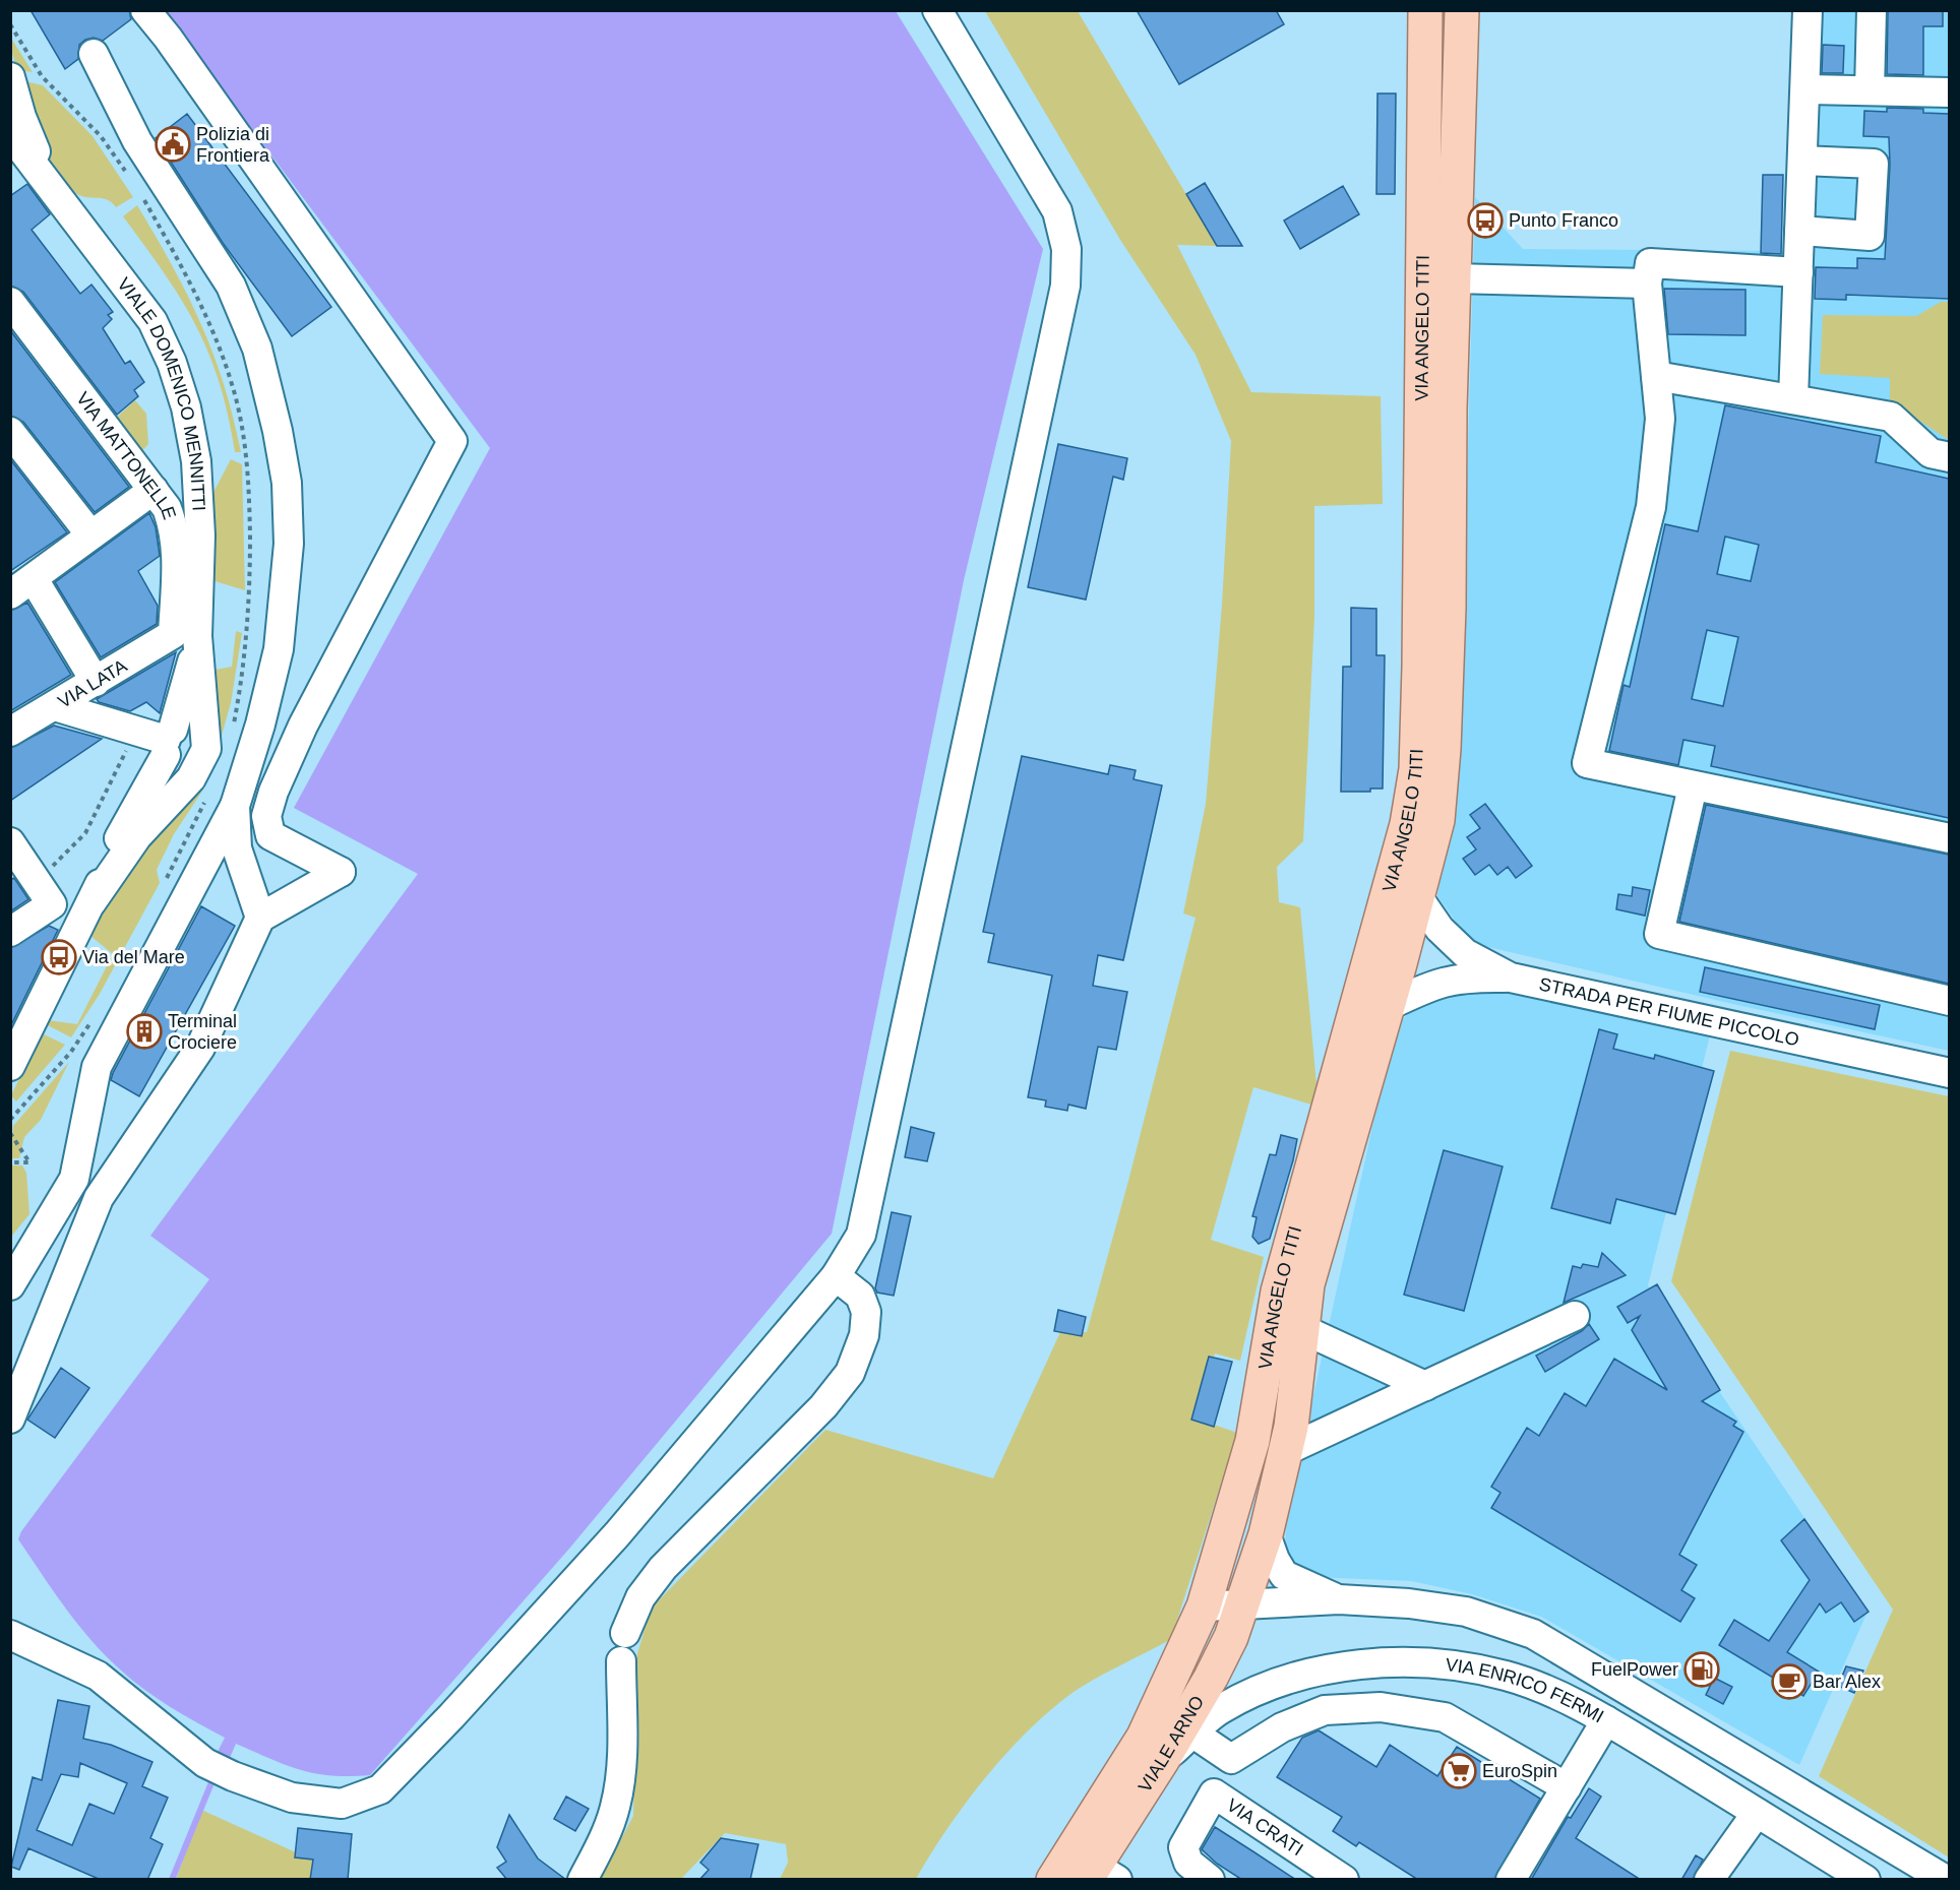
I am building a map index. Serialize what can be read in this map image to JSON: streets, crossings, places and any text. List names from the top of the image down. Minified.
{"streets":{"main road":["VIA ANGELO TITI","VIALE ARNO"],"street":["VIALE DOMENICO MENNITTI","VIA MATTONELLE","VIA LATA","STRADA PER FIUME PICCOLO","VIA ENRICO FERMI","VIA CRATI"]},"crossings":[["VIA ANGELO TITI","STRADA PER FIUME PICCOLO"],["VIA ANGELO TITI","VIALE ARNO"],["VIALE DOMENICO MENNITTI","VIA MATTONELLE"],["VIALE DOMENICO MENNITTI","VIA LATA"],["VIA MATTONELLE","VIA LATA"],["VIA ENRICO FERMI","VIALE ARNO"]],"places":{"public building":["Polizia di Frontiera"],"bus stop":["Punto Franco","Via del Mare"],"building":["Terminal Crociere"],"fuel station":["FuelPower"],"cafe":["Bar Alex"],"supermarket":["EuroSpin"]}}
